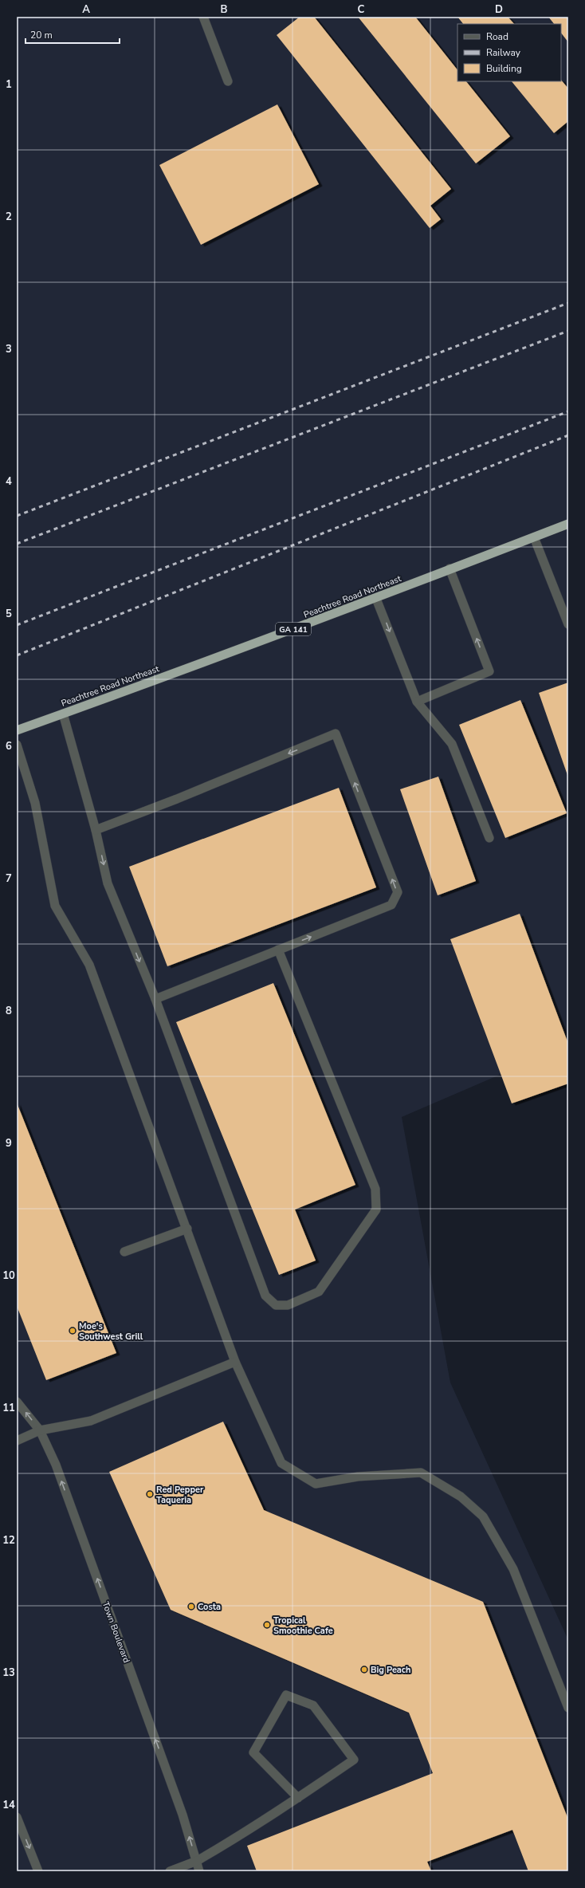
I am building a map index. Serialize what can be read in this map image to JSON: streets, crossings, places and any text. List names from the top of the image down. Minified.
{"streets":{"highway":["Peachtree Road Northeast","GA 141"],"street":["Town Boulevard"]},"one_way":["Town Boulevard"],"places":["Moe's Southwest Grill","Red Pepper Taqueria","Costa","Tropical Smoothie Cafe","Big Peach"],"legend":["Road","Railway","Building"],"scale_bar":"20 m","grid":{"columns":["A","B","C","D"],"rows":["1","2","3","4","5","6","7","8","9","10","11","12","13","14"]}}
